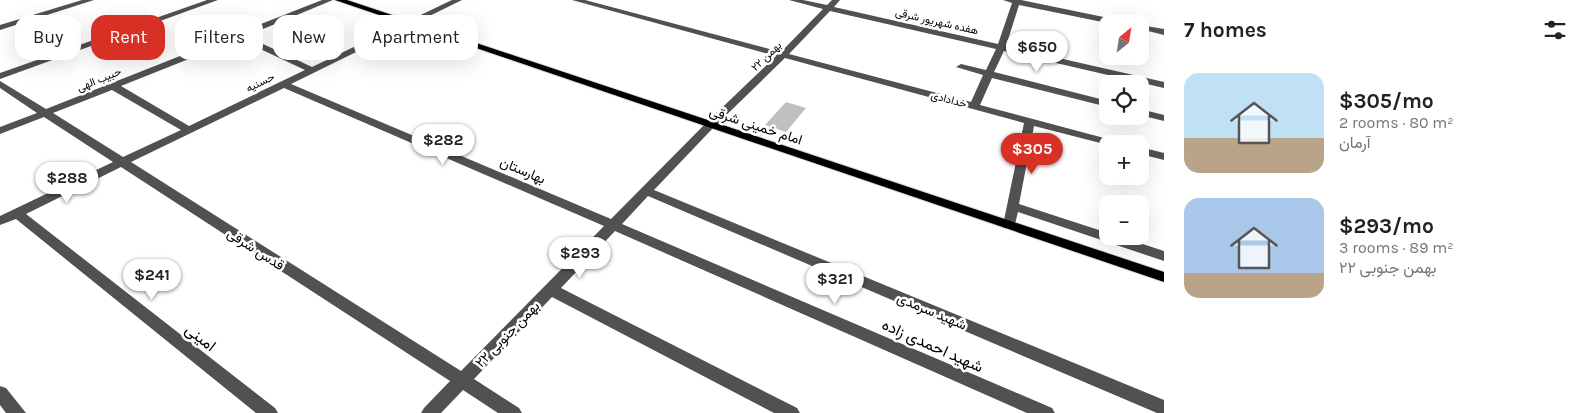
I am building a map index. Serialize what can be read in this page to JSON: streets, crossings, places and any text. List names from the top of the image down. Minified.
{"streets":{"main road":["امام خمینی شرقی"],"street":["هفده شهریور شرقی","۲۲ بهمن","حبیب الهی","حسنیه","خدادادی","بهارستان","قدس شرقی","شهید سرمدی","۲۲ بهمن جنوبی","امینی","شهید احمدی زاده"]},"crossings":[["هفده شهریور شرقی","۲۲ بهمن"],["۲۲ بهمن","خدادادی"],["۲۲ بهمن","امام خمینی شرقی"],["۲۲ بهمن","۲۲ بهمن جنوبی"],["حبیب الهی","قدس شرقی"],["حسنیه","بهارستان"],["حسنیه","قدس شرقی"],["حسنیه","امینی"],["امام خمینی شرقی","۲۲ بهمن جنوبی"],["بهارستان","۲۲ بهمن جنوبی"],["بهارستان","شهید احمدی زاده"],["قدس شرقی","۲۲ بهمن جنوبی"],["شهید سرمدی","۲۲ بهمن جنوبی"],["۲۲ بهمن جنوبی","شهید احمدی زاده"]],"north":"top right","page":{"heading":"7 homes","map_buttons":["+","−"],"chip":["Buy","Rent","Filters","New","Apartment"],"price":["$650","$282","$305","$288","$293","$241","$321"],"list":[{"name":"$305/mo","note":"2 rooms · 80 m² · آرمان"},{"name":"$293/mo","note":"3 rooms · 89 m² · ۲۲ بهمن جنوبی"}]}}
